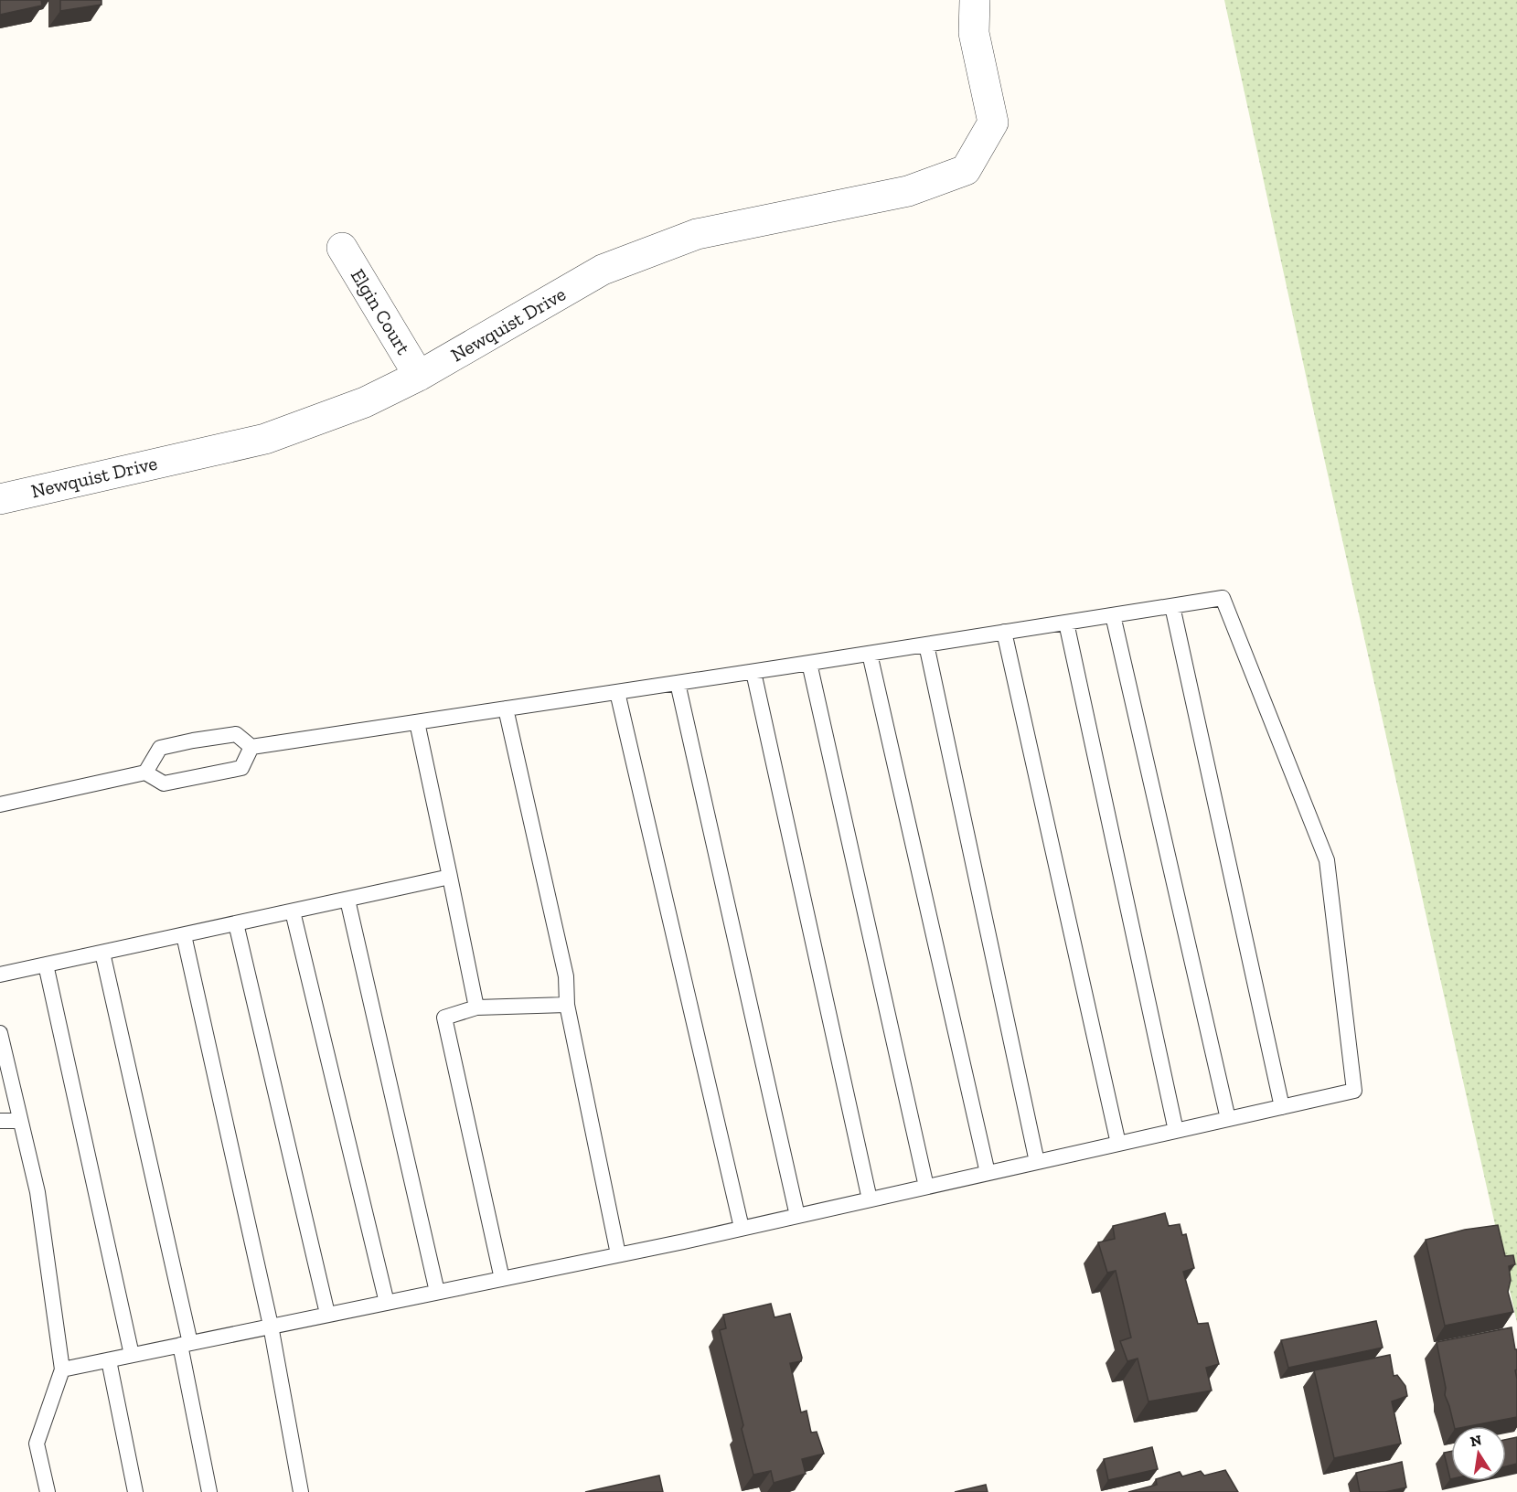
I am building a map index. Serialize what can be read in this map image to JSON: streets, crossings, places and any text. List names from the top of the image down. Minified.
{"streets":{"street":["Elgin Court","Newquist Drive"]},"crossings":[["Elgin Court","Newquist Drive"]],"north":"top"}
